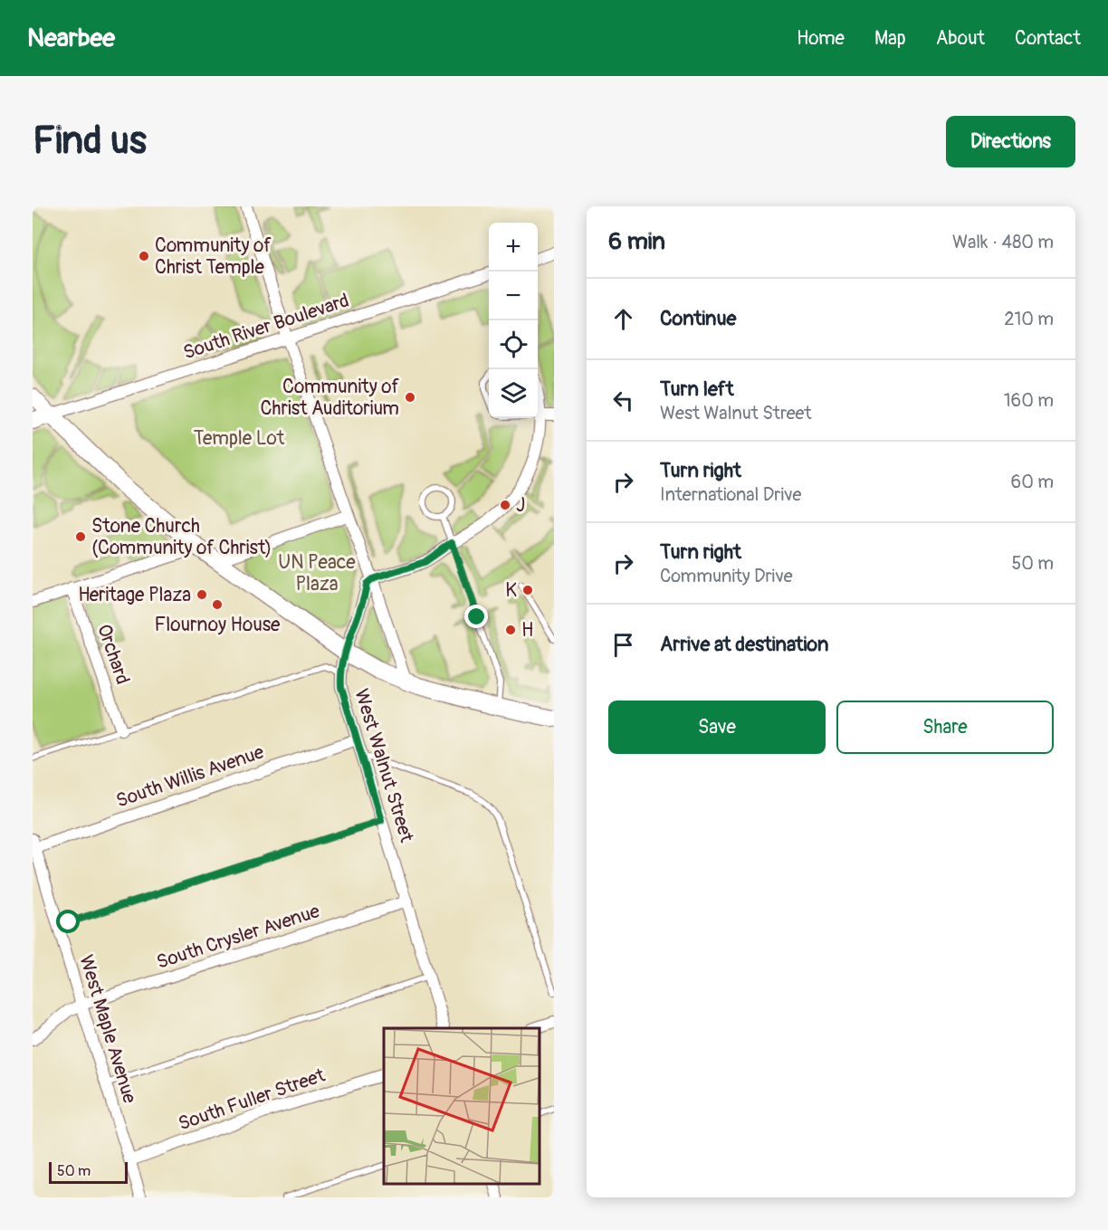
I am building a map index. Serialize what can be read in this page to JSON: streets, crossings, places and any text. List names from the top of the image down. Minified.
{"streets":{"street":["South River Boulevard","Orchard","West Walnut Street","South Willis Avenue","South Crysler Avenue","West Maple Avenue","South Fuller Street"]},"crossings":[["West Walnut Street","South Willis Avenue"],["West Walnut Street","South Crysler Avenue"],["South Willis Avenue","West Maple Avenue"],["South Crysler Avenue","West Maple Avenue"],["West Maple Avenue","South Fuller Street"]],"parks":["Temple Lot","UN Peace Plaza"],"places":["Community of Christ Temple","Community of Christ Auditorium","J","Stone Church (Community of Christ)","K","Heritage Plaza","Flournoy House","H"],"scale_bar":"50 m","page":{"header":"Nearbee","nav":["Home","Map","About","Contact"],"buttons":["Directions",["Save","Share"]],"title":"Find us","heading":["6 min","Walk · 480 m"],"map_buttons":["+","−"],"list":[["Continue","210 m"],["Turn left","West Walnut Street","160 m"],["Turn right","International Drive","60 m"],["Turn right","Community Drive","50 m"],"Arrive at destination"],"scale":"50 m"}}
